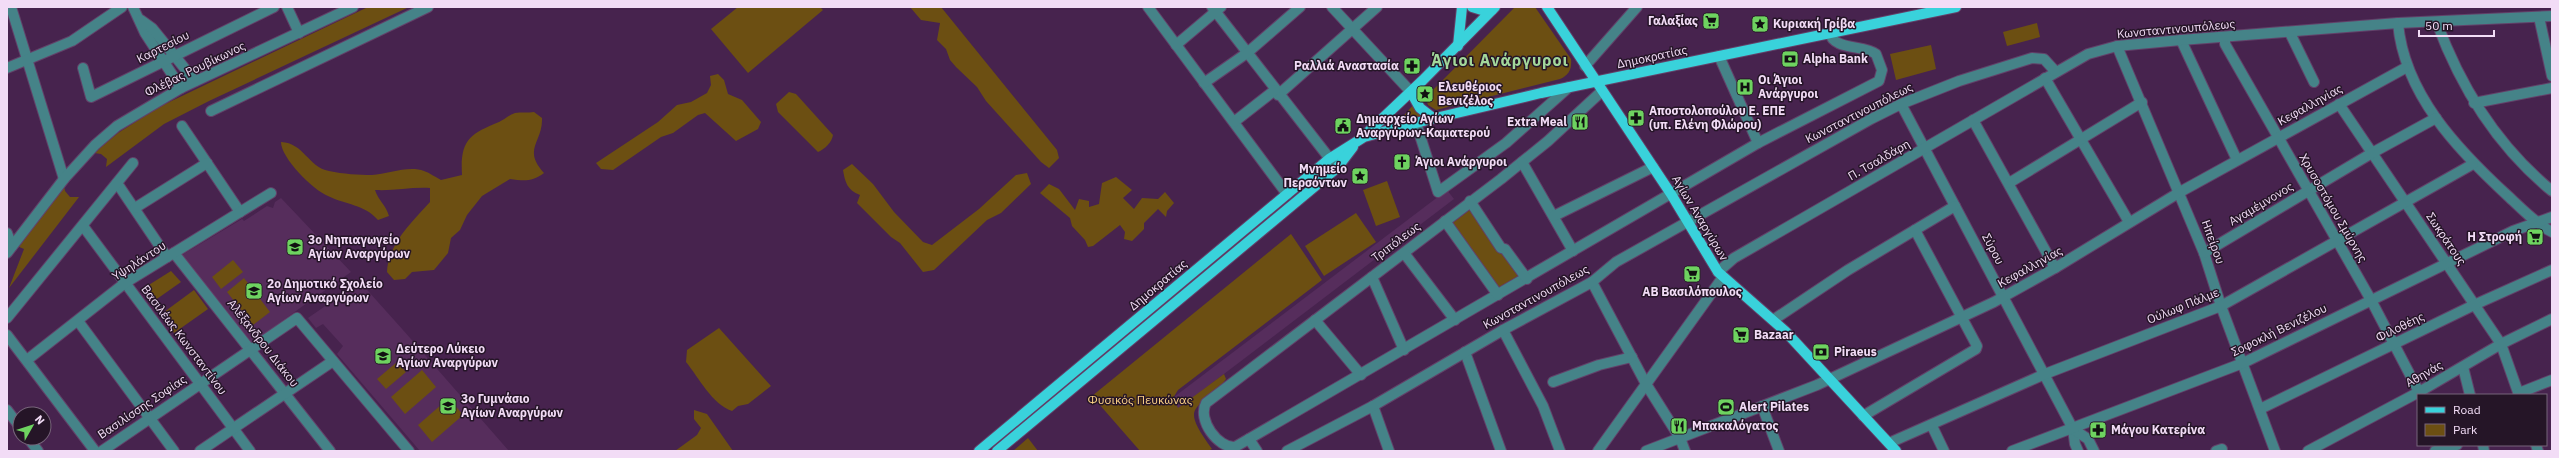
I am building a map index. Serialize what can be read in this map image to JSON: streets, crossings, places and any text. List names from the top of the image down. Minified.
{"streets":{"main road":["Δημοκρατίας","Αγίων Αναργύρων"],"street":["Κωνσταντινουπόλεως","Καρτεσίου","Φλέβας Ρουβίκωνος","Κεφαλληνίας","Π. Τσαλδάρη","Αγαμέμνονος","Χρυσοστόμου Σμύρνης","Σωκράτους","Τριπόλεως","Ηπείρου","Σύρου","Υψηλάντου","Ούλωφ Πάλμε","Φιλοθέης","Σοφοκλή Βενιζέλου","Βασιλέως Κωνσταντίνου","Αλέξανδρου Διάκου","Αθηνάς","Βασιλίσσης Σοφίας"]},"crossings":[["Κωνσταντινουπόλεως","Δημοκρατίας"],["Κωνσταντινουπόλεως","Π. Τσαλδάρη"],["Κωνσταντινουπόλεως","Χρυσοστόμου Σμύρνης"],["Κωνσταντινουπόλεως","Αγίων Αναργύρων"],["Κωνσταντινουπόλεως","Τριπόλεως"],["Κωνσταντινουπόλεως","Ηπείρου"],["Κωνσταντινουπόλεως","Σύρου"],["Δημοκρατίας","Αγίων Αναργύρων"],["Κεφαλληνίας","Χρυσοστόμου Σμύρνης"],["Κεφαλληνίας","Αγίων Αναργύρων"],["Κεφαλληνίας","Σωκράτους"],["Κεφαλληνίας","Ηπείρου"],["Κεφαλληνίας","Σύρου"],["Π. Τσαλδάρη","Αγίων Αναργύρων"],["Π. Τσαλδάρη","Σύρου"],["Αγαμέμνονος","Χρυσοστόμου Σμύρνης"],["Αγαμέμνονος","Σωκράτους"],["Αγαμέμνονος","Ηπείρου"],["Χρυσοστόμου Σμύρνης","Ούλωφ Πάλμε"],["Χρυσοστόμου Σμύρνης","Φιλοθέης"],["Χρυσοστόμου Σμύρνης","Σοφοκλή Βενιζέλου"],["Χρυσοστόμου Σμύρνης","Αθηνάς"],["Αγίων Αναργύρων","Τριπόλεως"],["Αγίων Αναργύρων","Ούλωφ Πάλμε"],["Σωκράτους","Ούλωφ Πάλμε"],["Σωκράτους","Φιλοθέης"],["Σωκράτους","Σοφοκλή Βενιζέλου"],["Σωκράτους","Αθηνάς"],["Ηπείρου","Ούλωφ Πάλμε"],["Ηπείρου","Φιλοθέης"],["Ηπείρου","Σοφοκλή Βενιζέλου"],["Σύρου","Ούλωφ Πάλμε"],["Σύρου","Σοφοκλή Βενιζέλου"],["Υψηλάντου","Βασιλέως Κωνσταντίνου"],["Υψηλάντου","Αλέξανδρου Διάκου"],["Βασιλέως Κωνσταντίνου","Βασιλίσσης Σοφίας"],["Αλέξανδρου Διάκου","Βασιλίσσης Σοφίας"]],"districts":["Άγιοι Ανάργυροι"],"parks":["Φυσικός Πευκώνας"],"places":{"supermarket":["Γαλαξίας","Η Στροφή","ΑΒ Βασιλόπουλος","Bazaar"],"place":["Κυριακή Γρίβα","Ελευθέριος Βενιζέλος","Μνημείο Περσόντων"],"bank":["Alpha Bank","Piraeus"],"pharmacy":["Ραλλιά Αναστασία","Αποστολοπούλου Ε. ΕΠΕ (υπ. Ελένη Φλώρου)","Μάγου Κατερίνα"],"hospital":["Οι Άγιοι Ανάργυροι"],"restaurant":["Extra Meal","Μπακαλόγατος"],"public building":["Δημαρχείο Αγίων Αναργύρων-Καματερού"],"church":["Άγιοι Ανάργυροι"],"school or university":["3ο Νηπιαγωγείο Αγίων Αναργύρων","2ο Δημοτικό Σχολείο Αγίων Αναργύρων","Δεύτερο Λύκειο Αγίων Αναργύρων","3ο Γυμνάσιο Αγίων Αναργύρων"],"sports":["Alert Pilates"]},"legend":["Road","Park"],"scale_bar":"50 m","north":"top right"}
